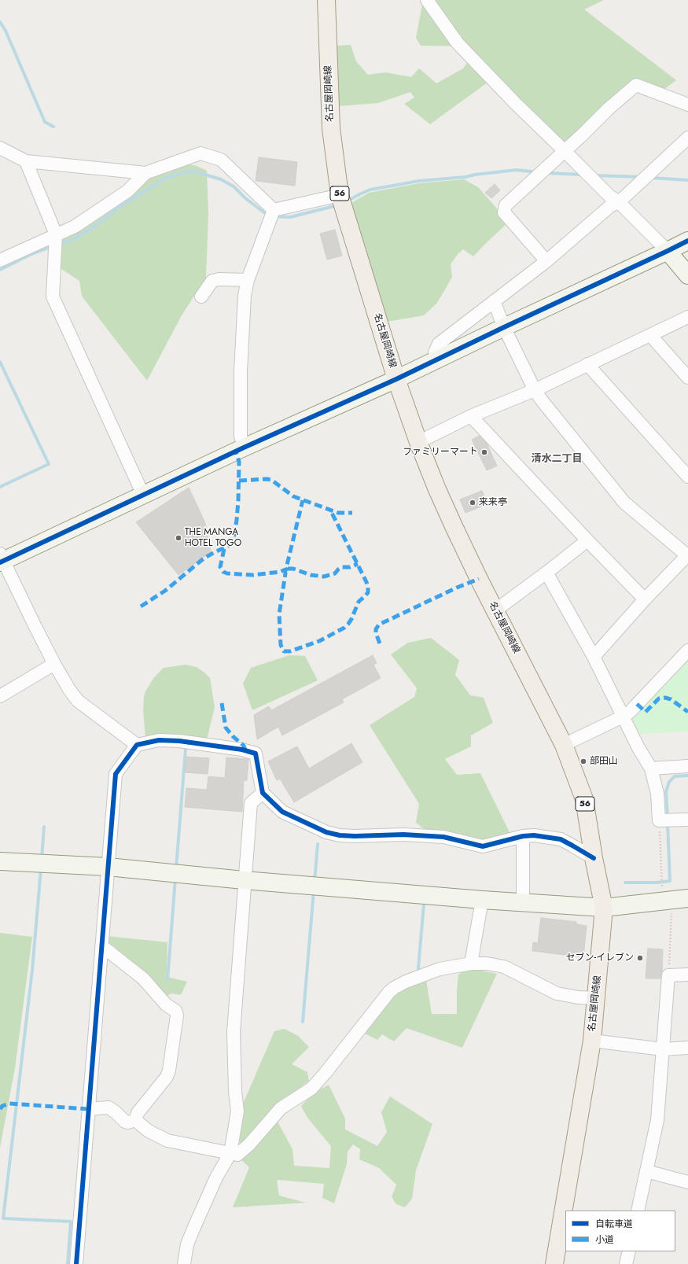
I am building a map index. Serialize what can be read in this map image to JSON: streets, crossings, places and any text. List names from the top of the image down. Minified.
{"streets":{"main road":["名古屋岡崎線","56"]},"districts":["清水二丁目"],"places":["ファミリーマート","来来亭","THE MANGA HOTEL TOGO","部田山","セブン-イレブン"],"legend":["自転車道","小道"]}
